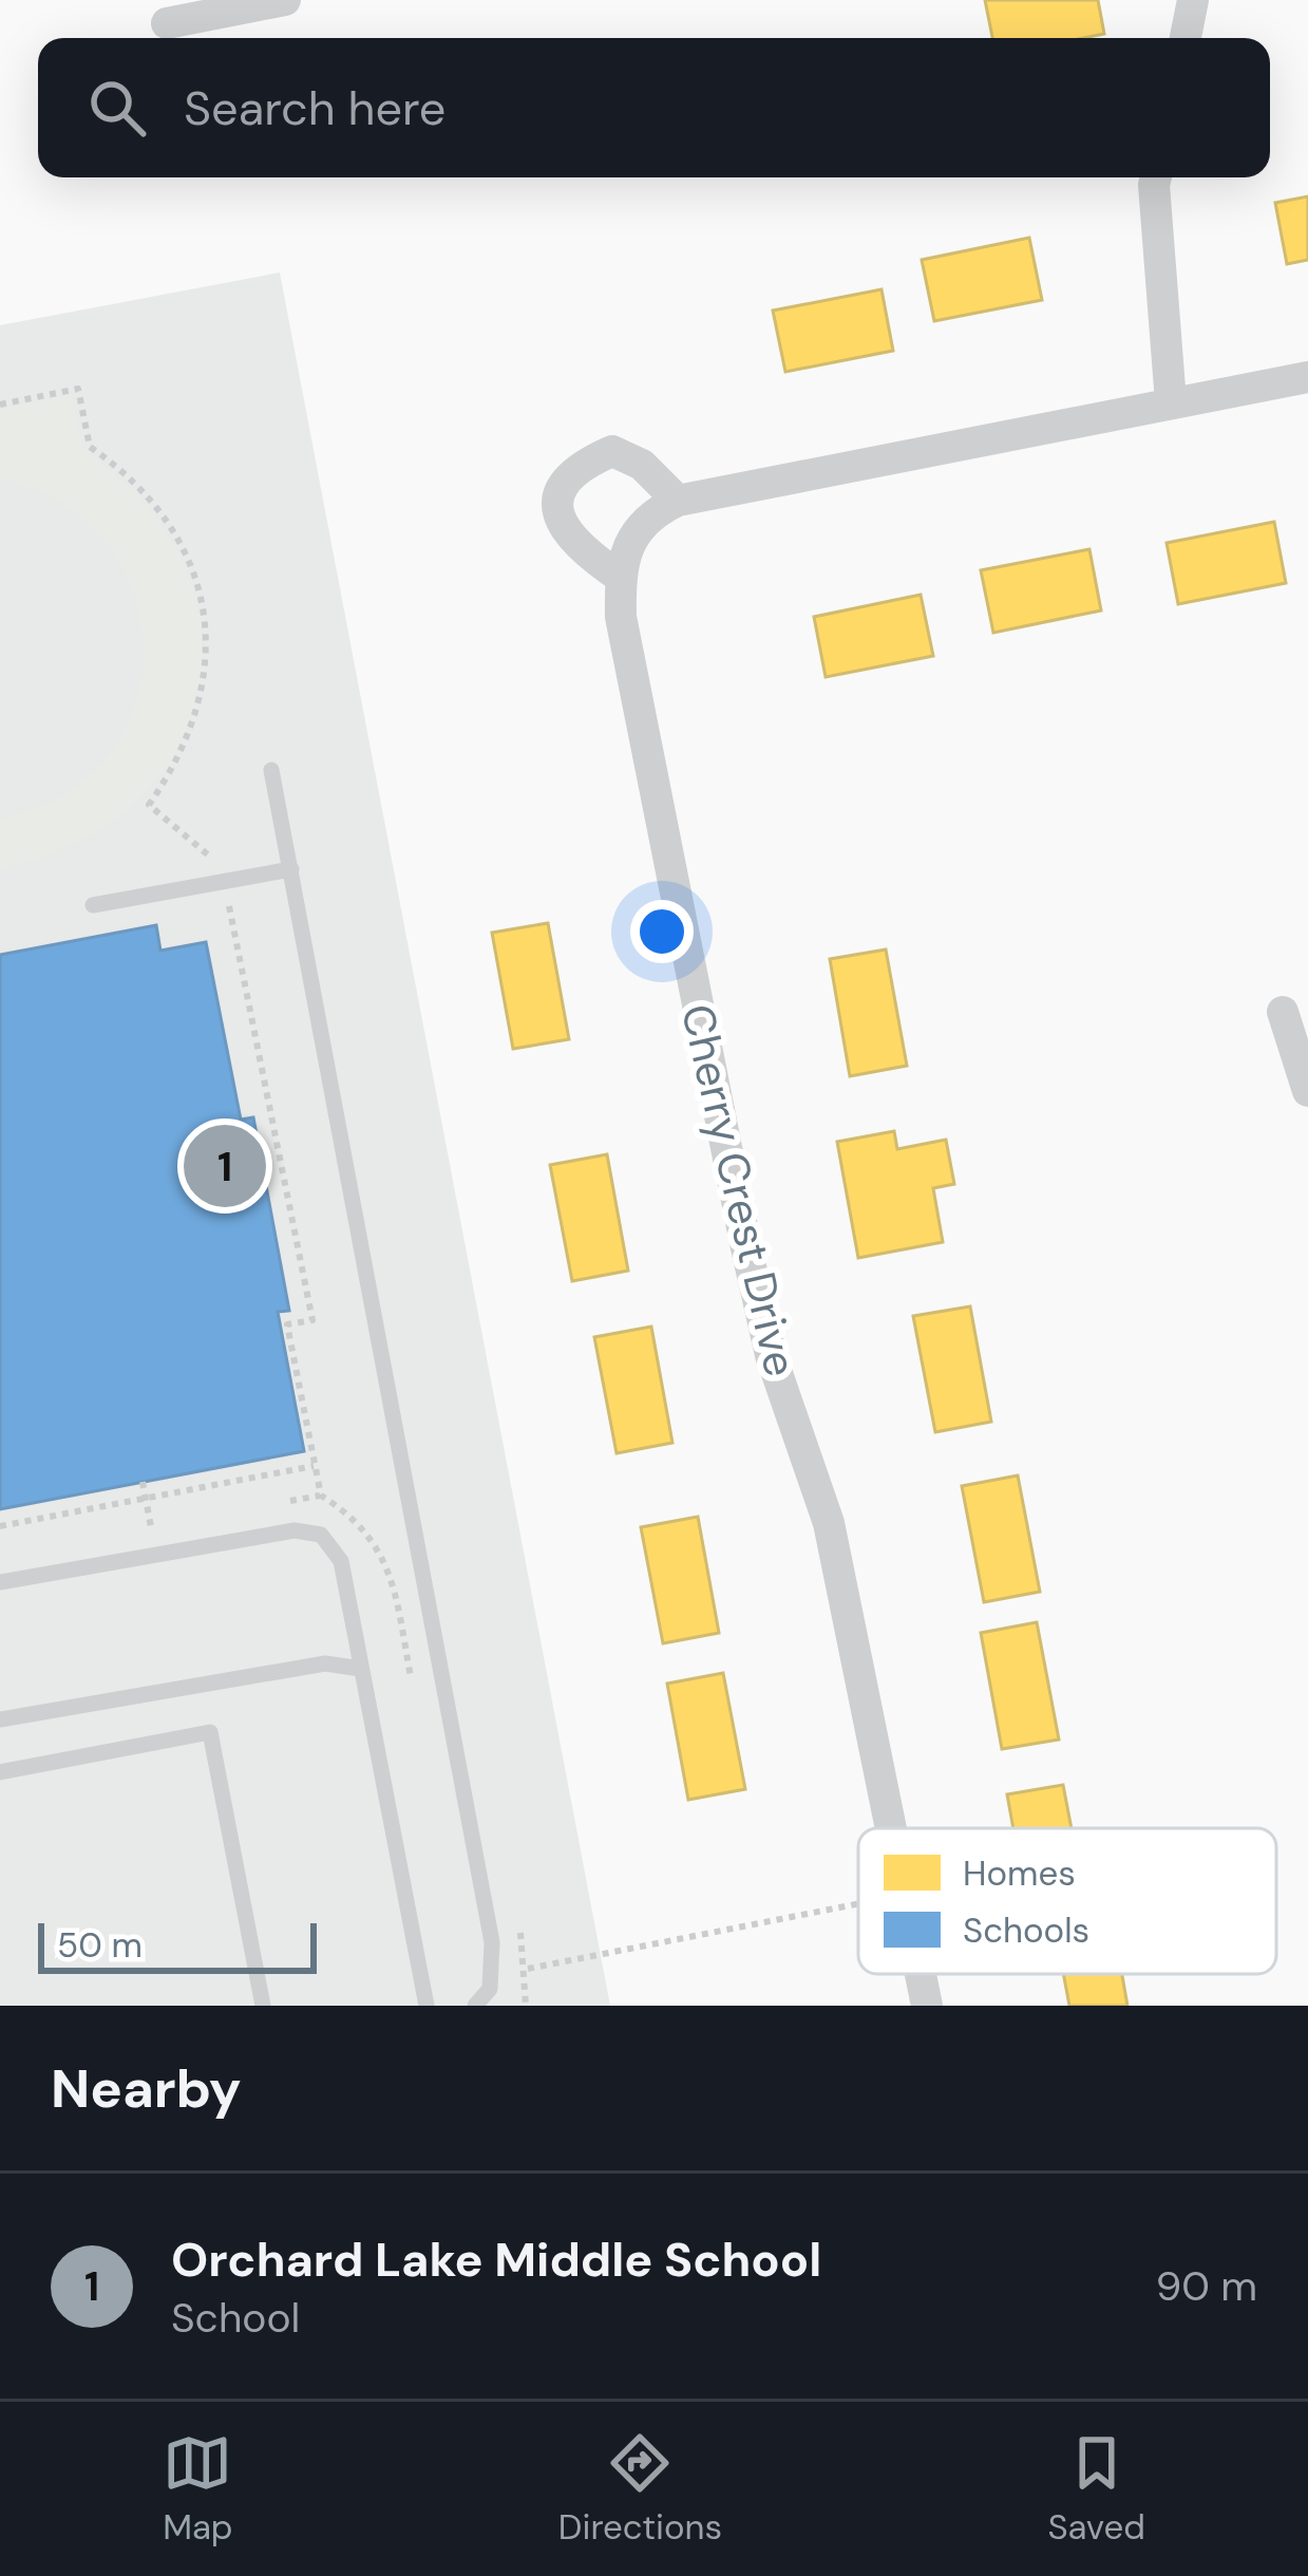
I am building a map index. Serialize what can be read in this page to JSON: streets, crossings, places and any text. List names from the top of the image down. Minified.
{"streets":{"street":["Cherry Crest Drive"]},"legend":["Homes","Schools"],"scale_bar":"50 m","page":{"search":"Search here","pins":"1","scale":"50 m","heading":"Nearby","list":[{"mark":"1","name":"Orchard Lake Middle School","note":"School","value":"90 m"}],"nav":["Map","Directions","Saved"]}}
